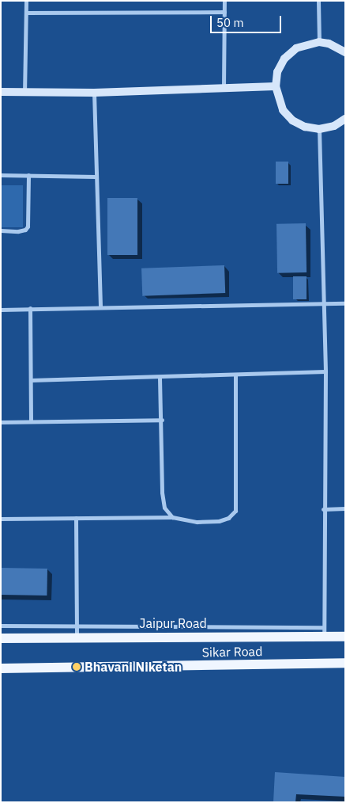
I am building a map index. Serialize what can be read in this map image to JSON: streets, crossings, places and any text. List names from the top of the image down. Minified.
{"streets":{"main road":["Jaipur Road","Sikar Road"]},"places":["Bhavani Niketan"],"scale_bar":"50 m"}
